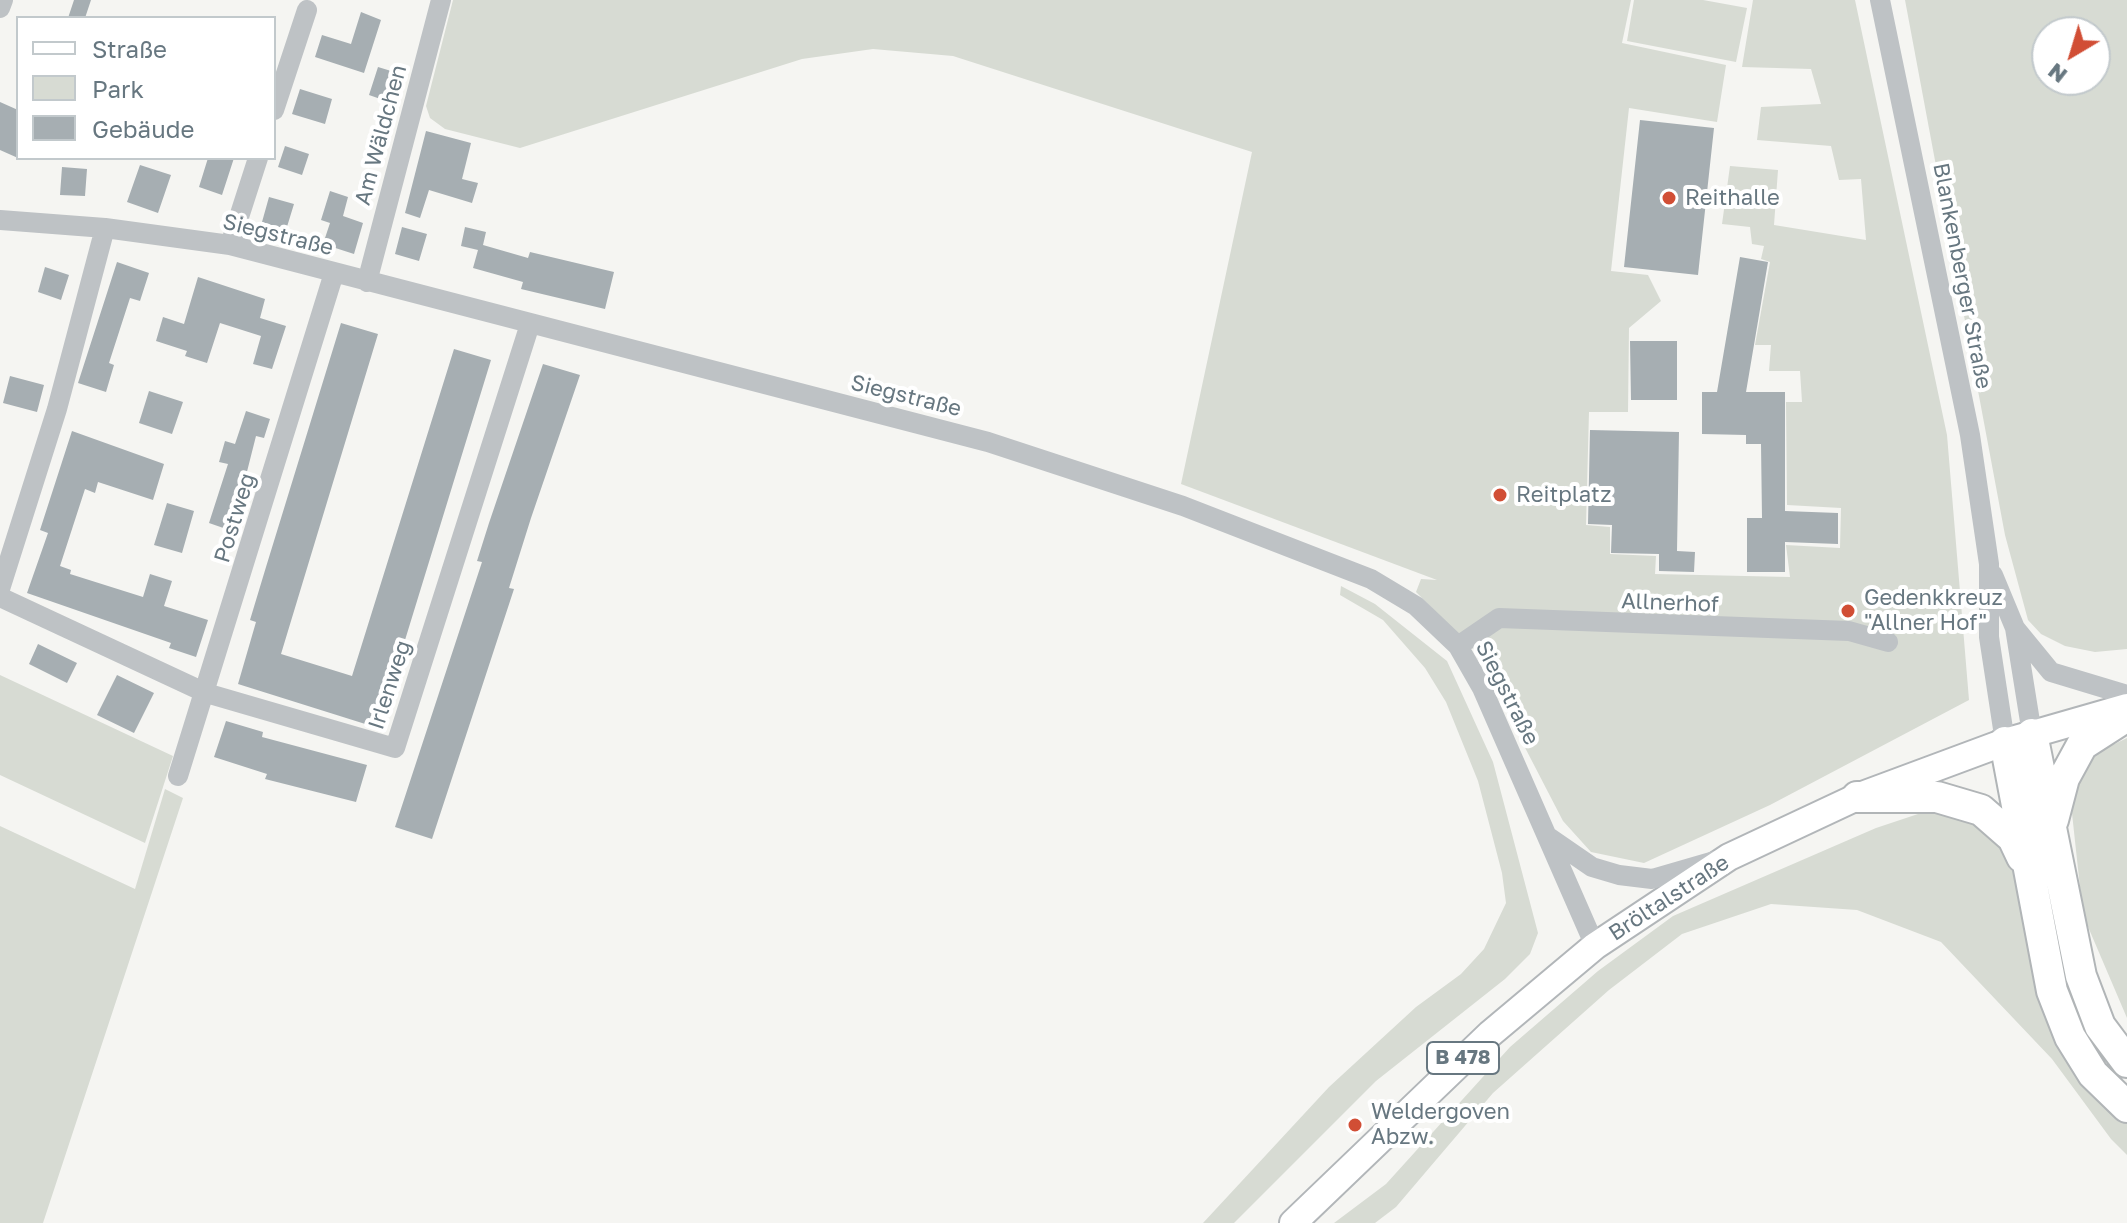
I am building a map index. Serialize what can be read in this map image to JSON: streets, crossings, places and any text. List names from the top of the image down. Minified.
{"streets":{"main road":["Bröltalstraße","B 478"],"street":["Am Wäldchen","Siegstraße","Blankenberger Straße","Postweg","Allnerhof","Irlenweg"]},"crossings":[["Am Wäldchen","Siegstraße"],["Siegstraße","Postweg"],["Siegstraße","Allnerhof"],["Siegstraße","Irlenweg"],["Siegstraße","Bröltalstraße"],["Blankenberger Straße","Bröltalstraße"],["Postweg","Irlenweg"]],"places":["Reithalle","Reitplatz","Gedenkkreuz \"Allner Hof\"","Weldergoven Abzw."],"legend":["Straße","Park","Gebäude"],"north":"bottom left"}
